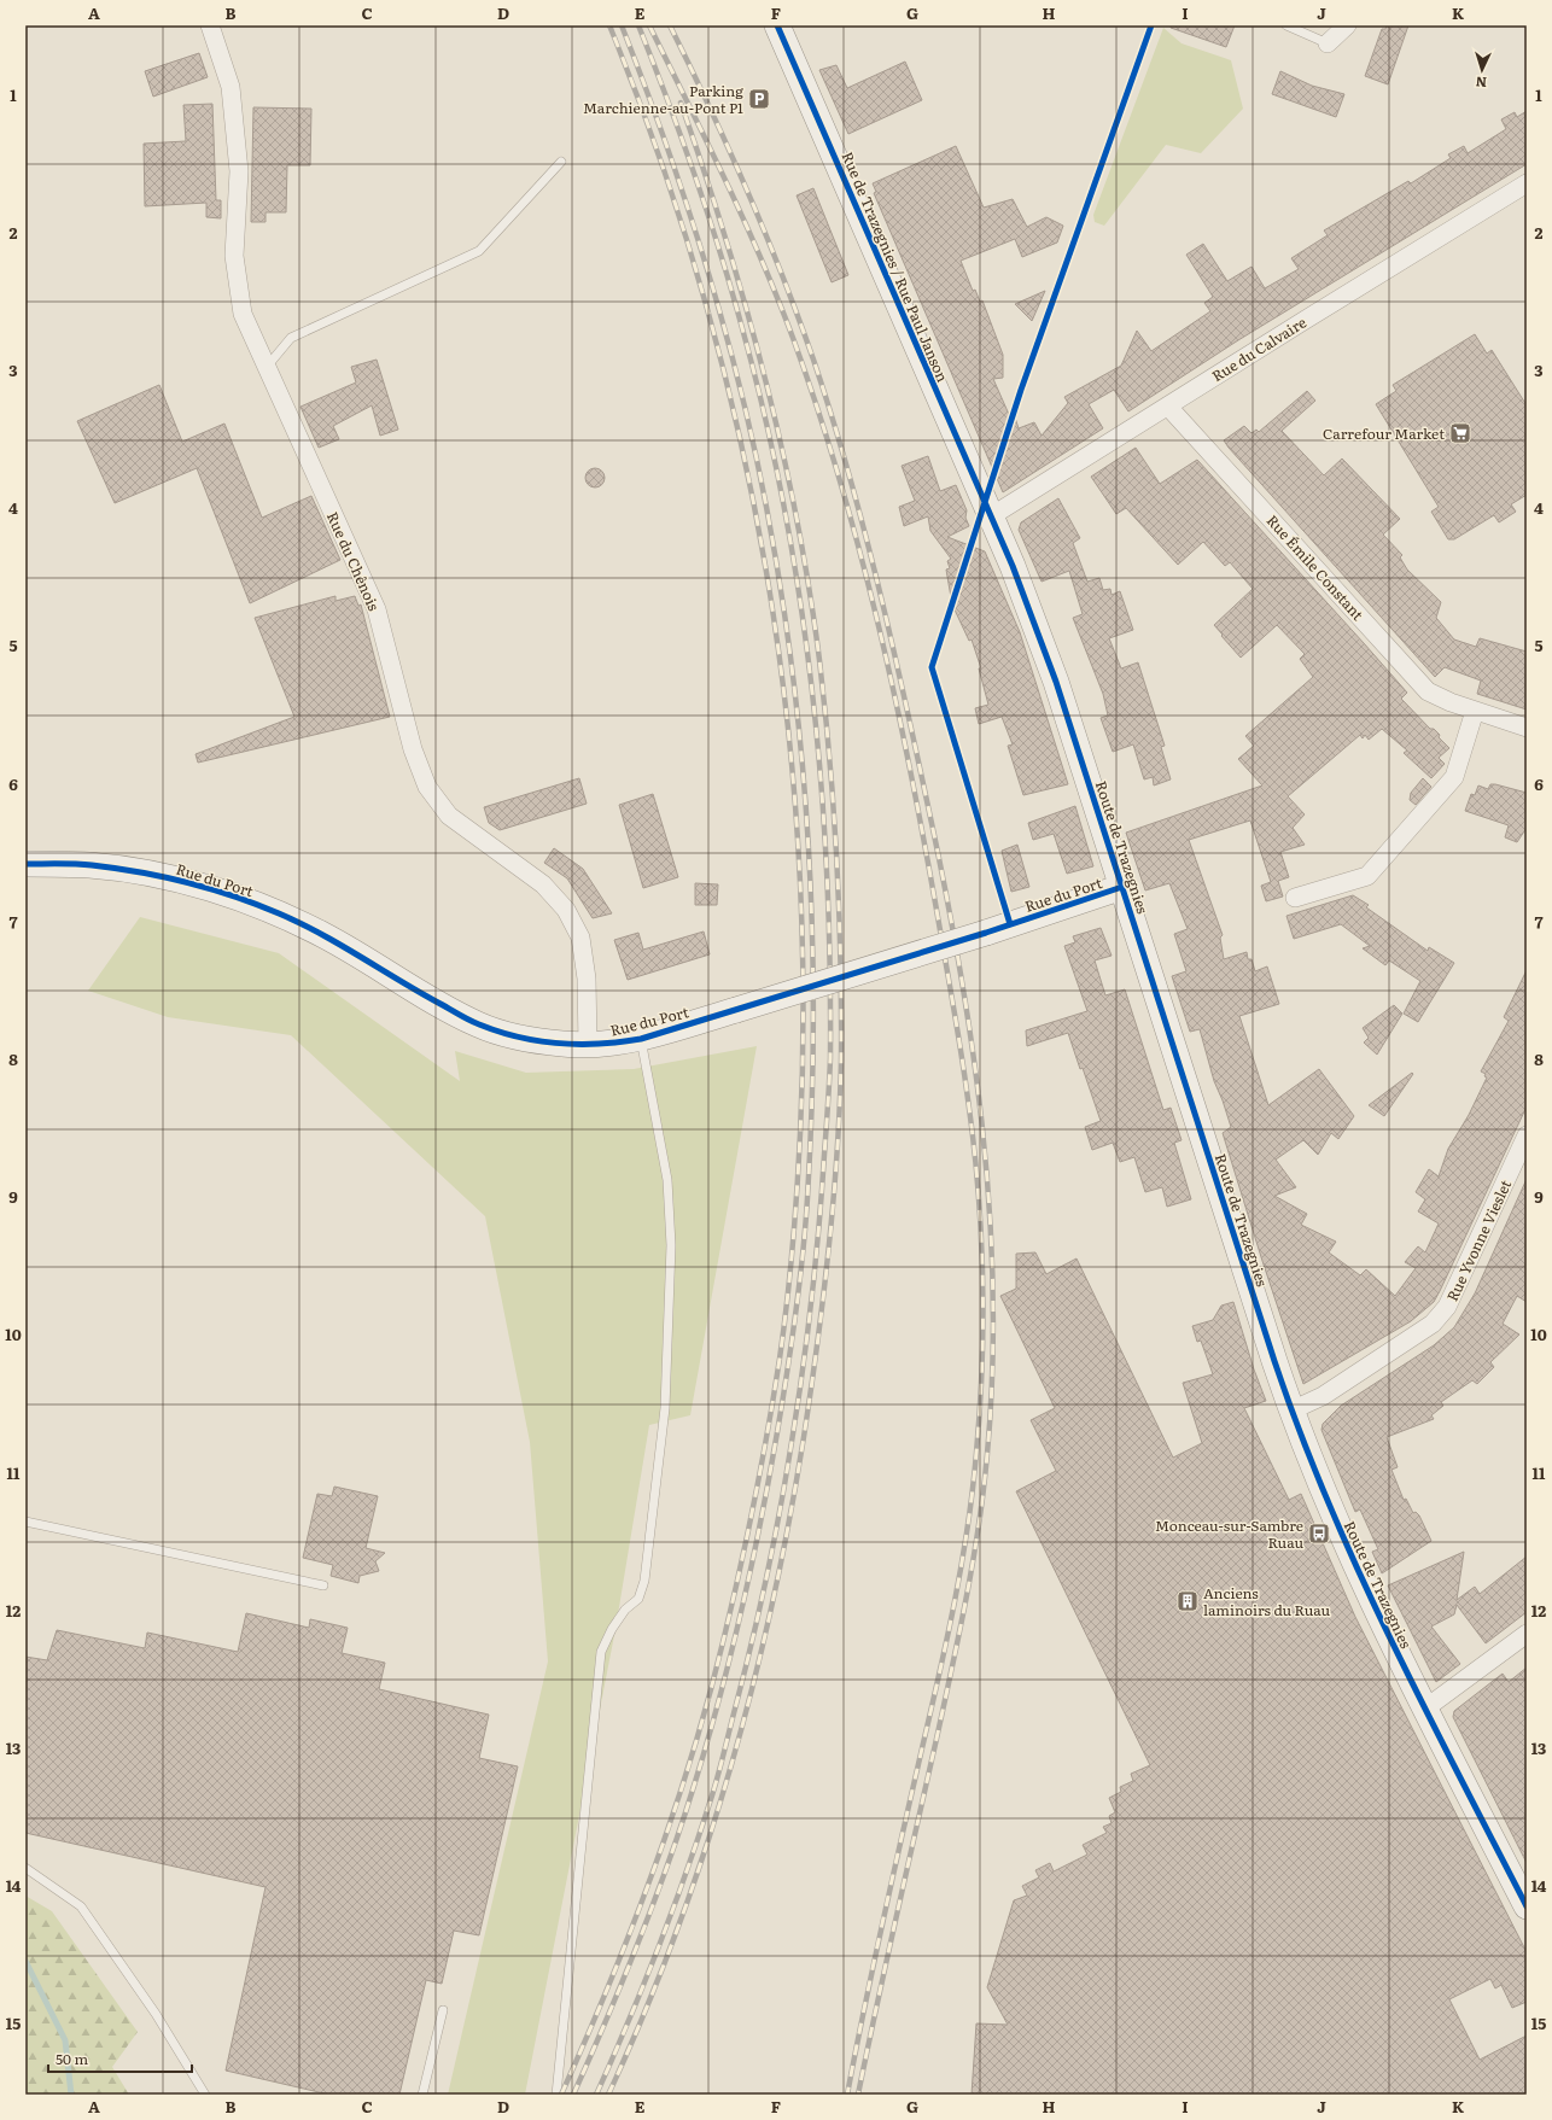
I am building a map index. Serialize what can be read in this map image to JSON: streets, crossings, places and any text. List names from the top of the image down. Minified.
{"streets":{"main road":["Rue de Trazegnies / Rue Paul Janson","Route de Trazegnies","Rue du Port"],"street":["Rue du Calvaire","Rue du Chênois","Rue Émile Constant","Rue Yvonne Vieslet"]},"crossings":[["Rue de Trazegnies / Rue Paul Janson","Rue du Calvaire"],["Rue de Trazegnies / Rue Paul Janson","Route de Trazegnies"],["Rue du Calvaire","Rue Émile Constant"],["Rue du Calvaire","Route de Trazegnies"],["Rue du Chênois","Rue du Port"],["Route de Trazegnies","Rue du Port"],["Route de Trazegnies","Rue Yvonne Vieslet"]],"places":{"parking":["Parking Marchienne-au-Pont P1"],"supermarket":["Carrefour Market"],"bus stop":["Monceau-sur-Sambre Ruau"],"building":["Anciens laminoirs du Ruau"]},"scale_bar":"50 m","north":"bottom","grid":{"columns":["A","B","C","D","E","F","G","H","I","J","K"],"rows":["1","2","3","4","5","6","7","8","9","10","11","12","13","14","15"]}}
